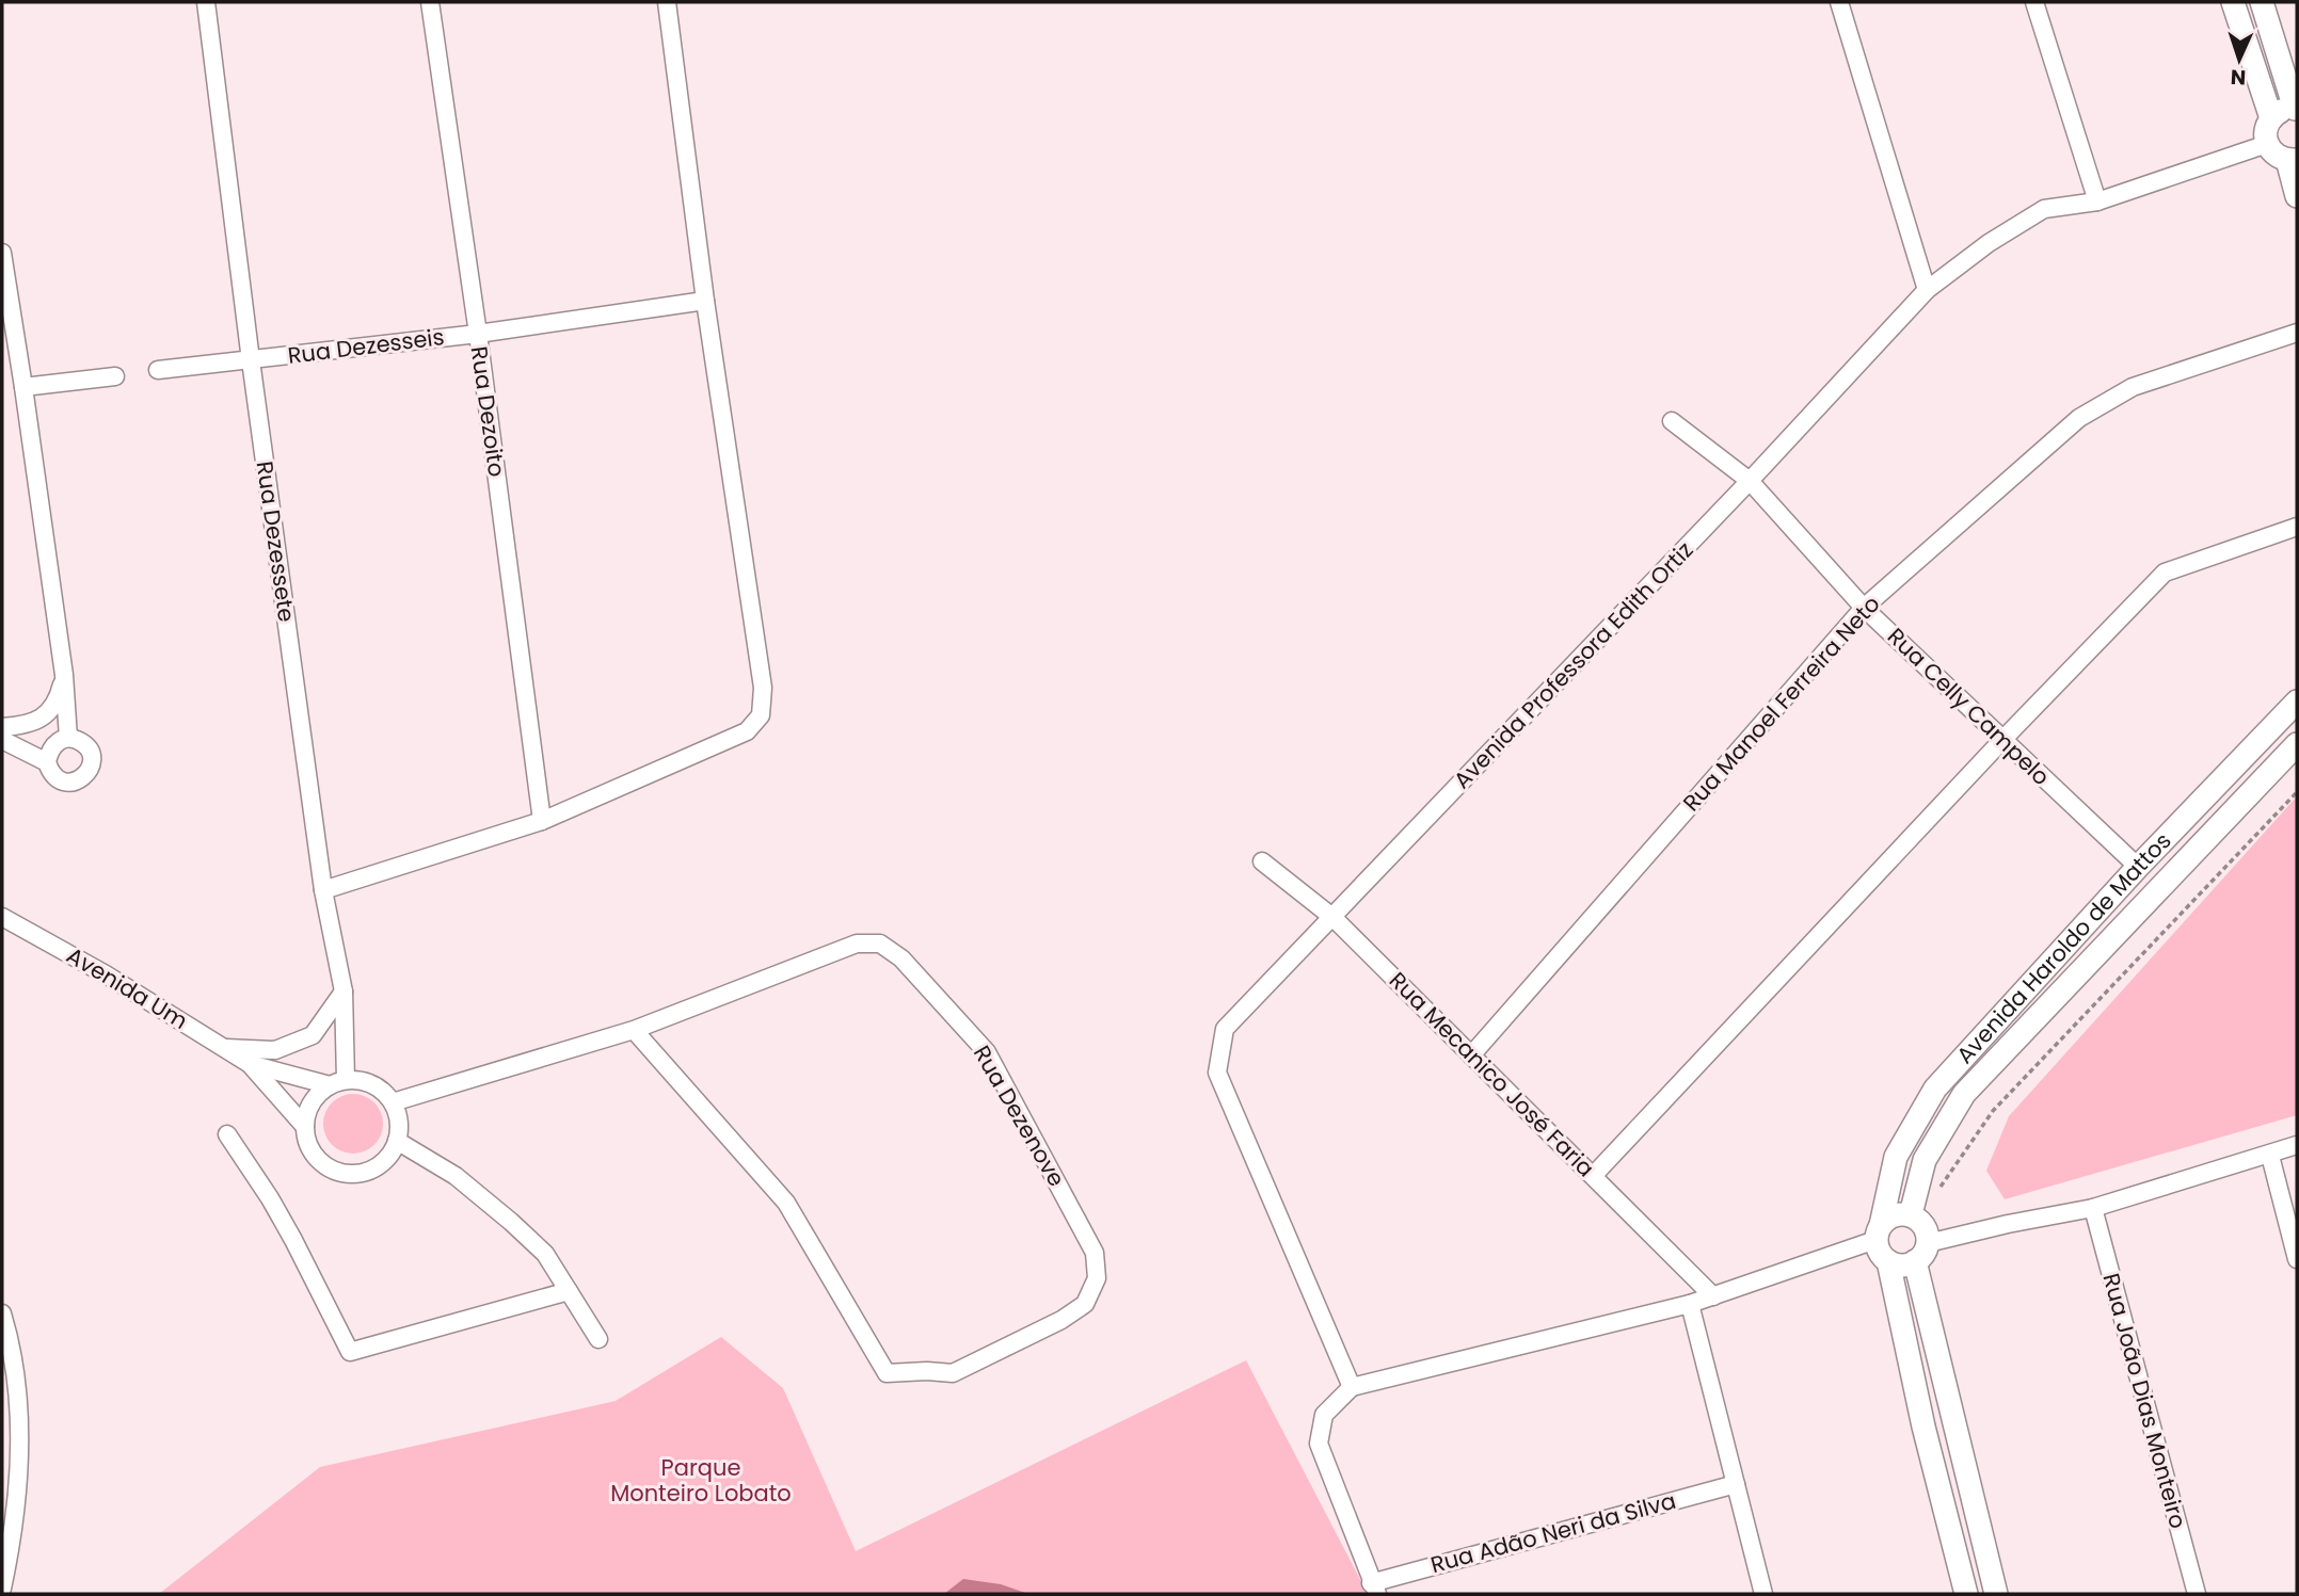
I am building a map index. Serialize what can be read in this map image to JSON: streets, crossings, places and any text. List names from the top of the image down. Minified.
{"streets":{"street":["Rua Dezesseis","Rua Dezoito","Rua Dezessete","Avenida Professora Edith Ortiz","Rua Manoel Ferreira Neto","Rua Celly Campelo","Avenida Haroldo de Mattos","Avenida Um","Rua Mecanico José Faria","Rua Dezenove","Rua João Dias Monteiro","Rua Adão Neri da Silva"]},"crossings":[["Rua Dezesseis","Rua Dezoito"],["Rua Dezesseis","Rua Dezessete"],["Rua Dezessete","Avenida Um"],["Rua Dezessete","Rua Dezenove"],["Avenida Professora Edith Ortiz","Rua Celly Campelo"],["Avenida Professora Edith Ortiz","Rua Mecanico José Faria"],["Rua Manoel Ferreira Neto","Rua Celly Campelo"],["Rua Manoel Ferreira Neto","Rua Mecanico José Faria"],["Rua Celly Campelo","Avenida Haroldo de Mattos"],["Avenida Um","Rua Dezenove"]],"parks":["Parque Monteiro Lobato"],"north":"bottom"}
